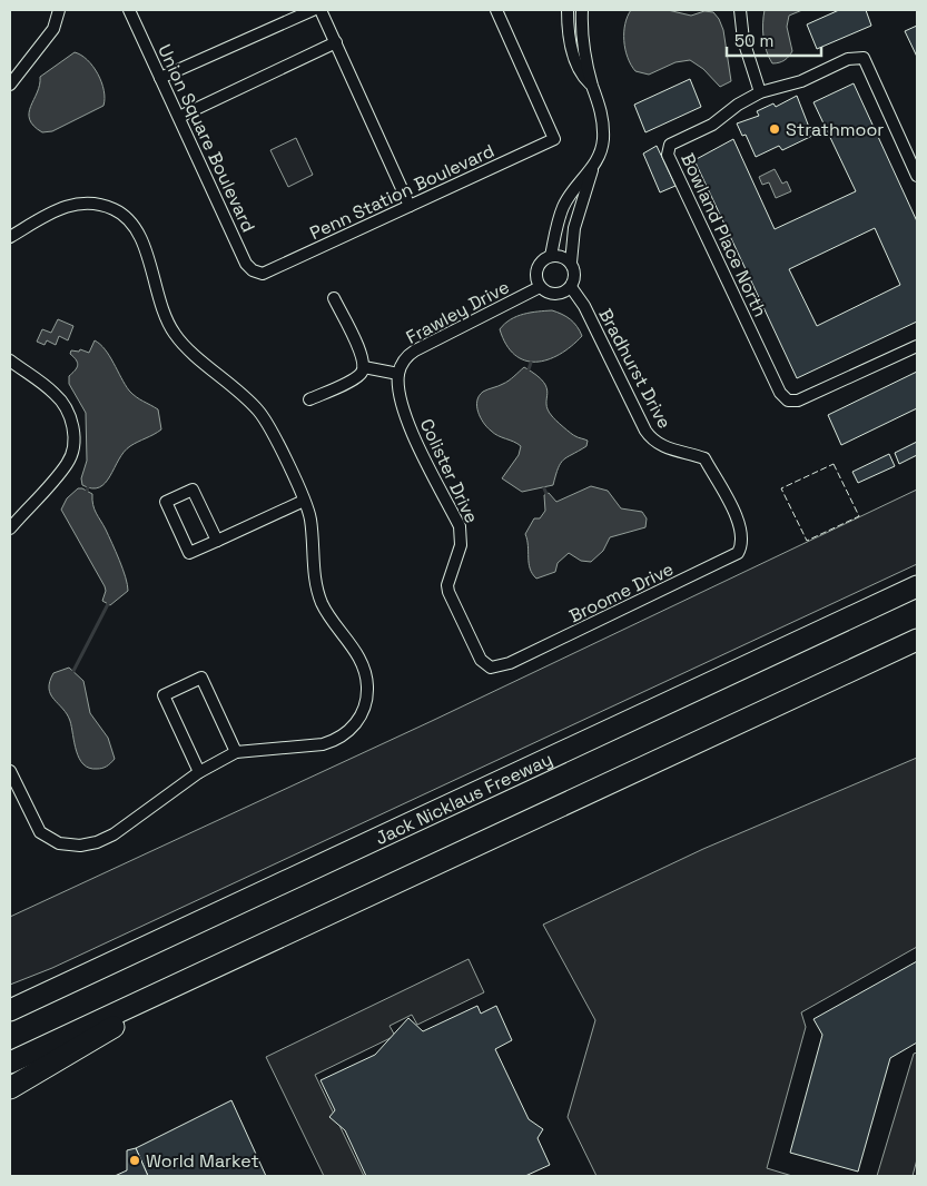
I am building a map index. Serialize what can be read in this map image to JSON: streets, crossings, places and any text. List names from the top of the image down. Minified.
{"streets":{"highway":["Jack Nicklaus Freeway"],"street":["Union Square Boulevard","Penn Station Boulevard","Bowland Place North","Frawley Drive","Bradhurst Drive","Colister Drive","Broome Drive"]},"crossings":[["Union Square Boulevard","Penn Station Boulevard"],["Frawley Drive","Bradhurst Drive"],["Frawley Drive","Colister Drive"],["Bradhurst Drive","Broome Drive"],["Colister Drive","Broome Drive"]],"places":["Strathmoor","World Market"],"scale_bar":"50 m"}
